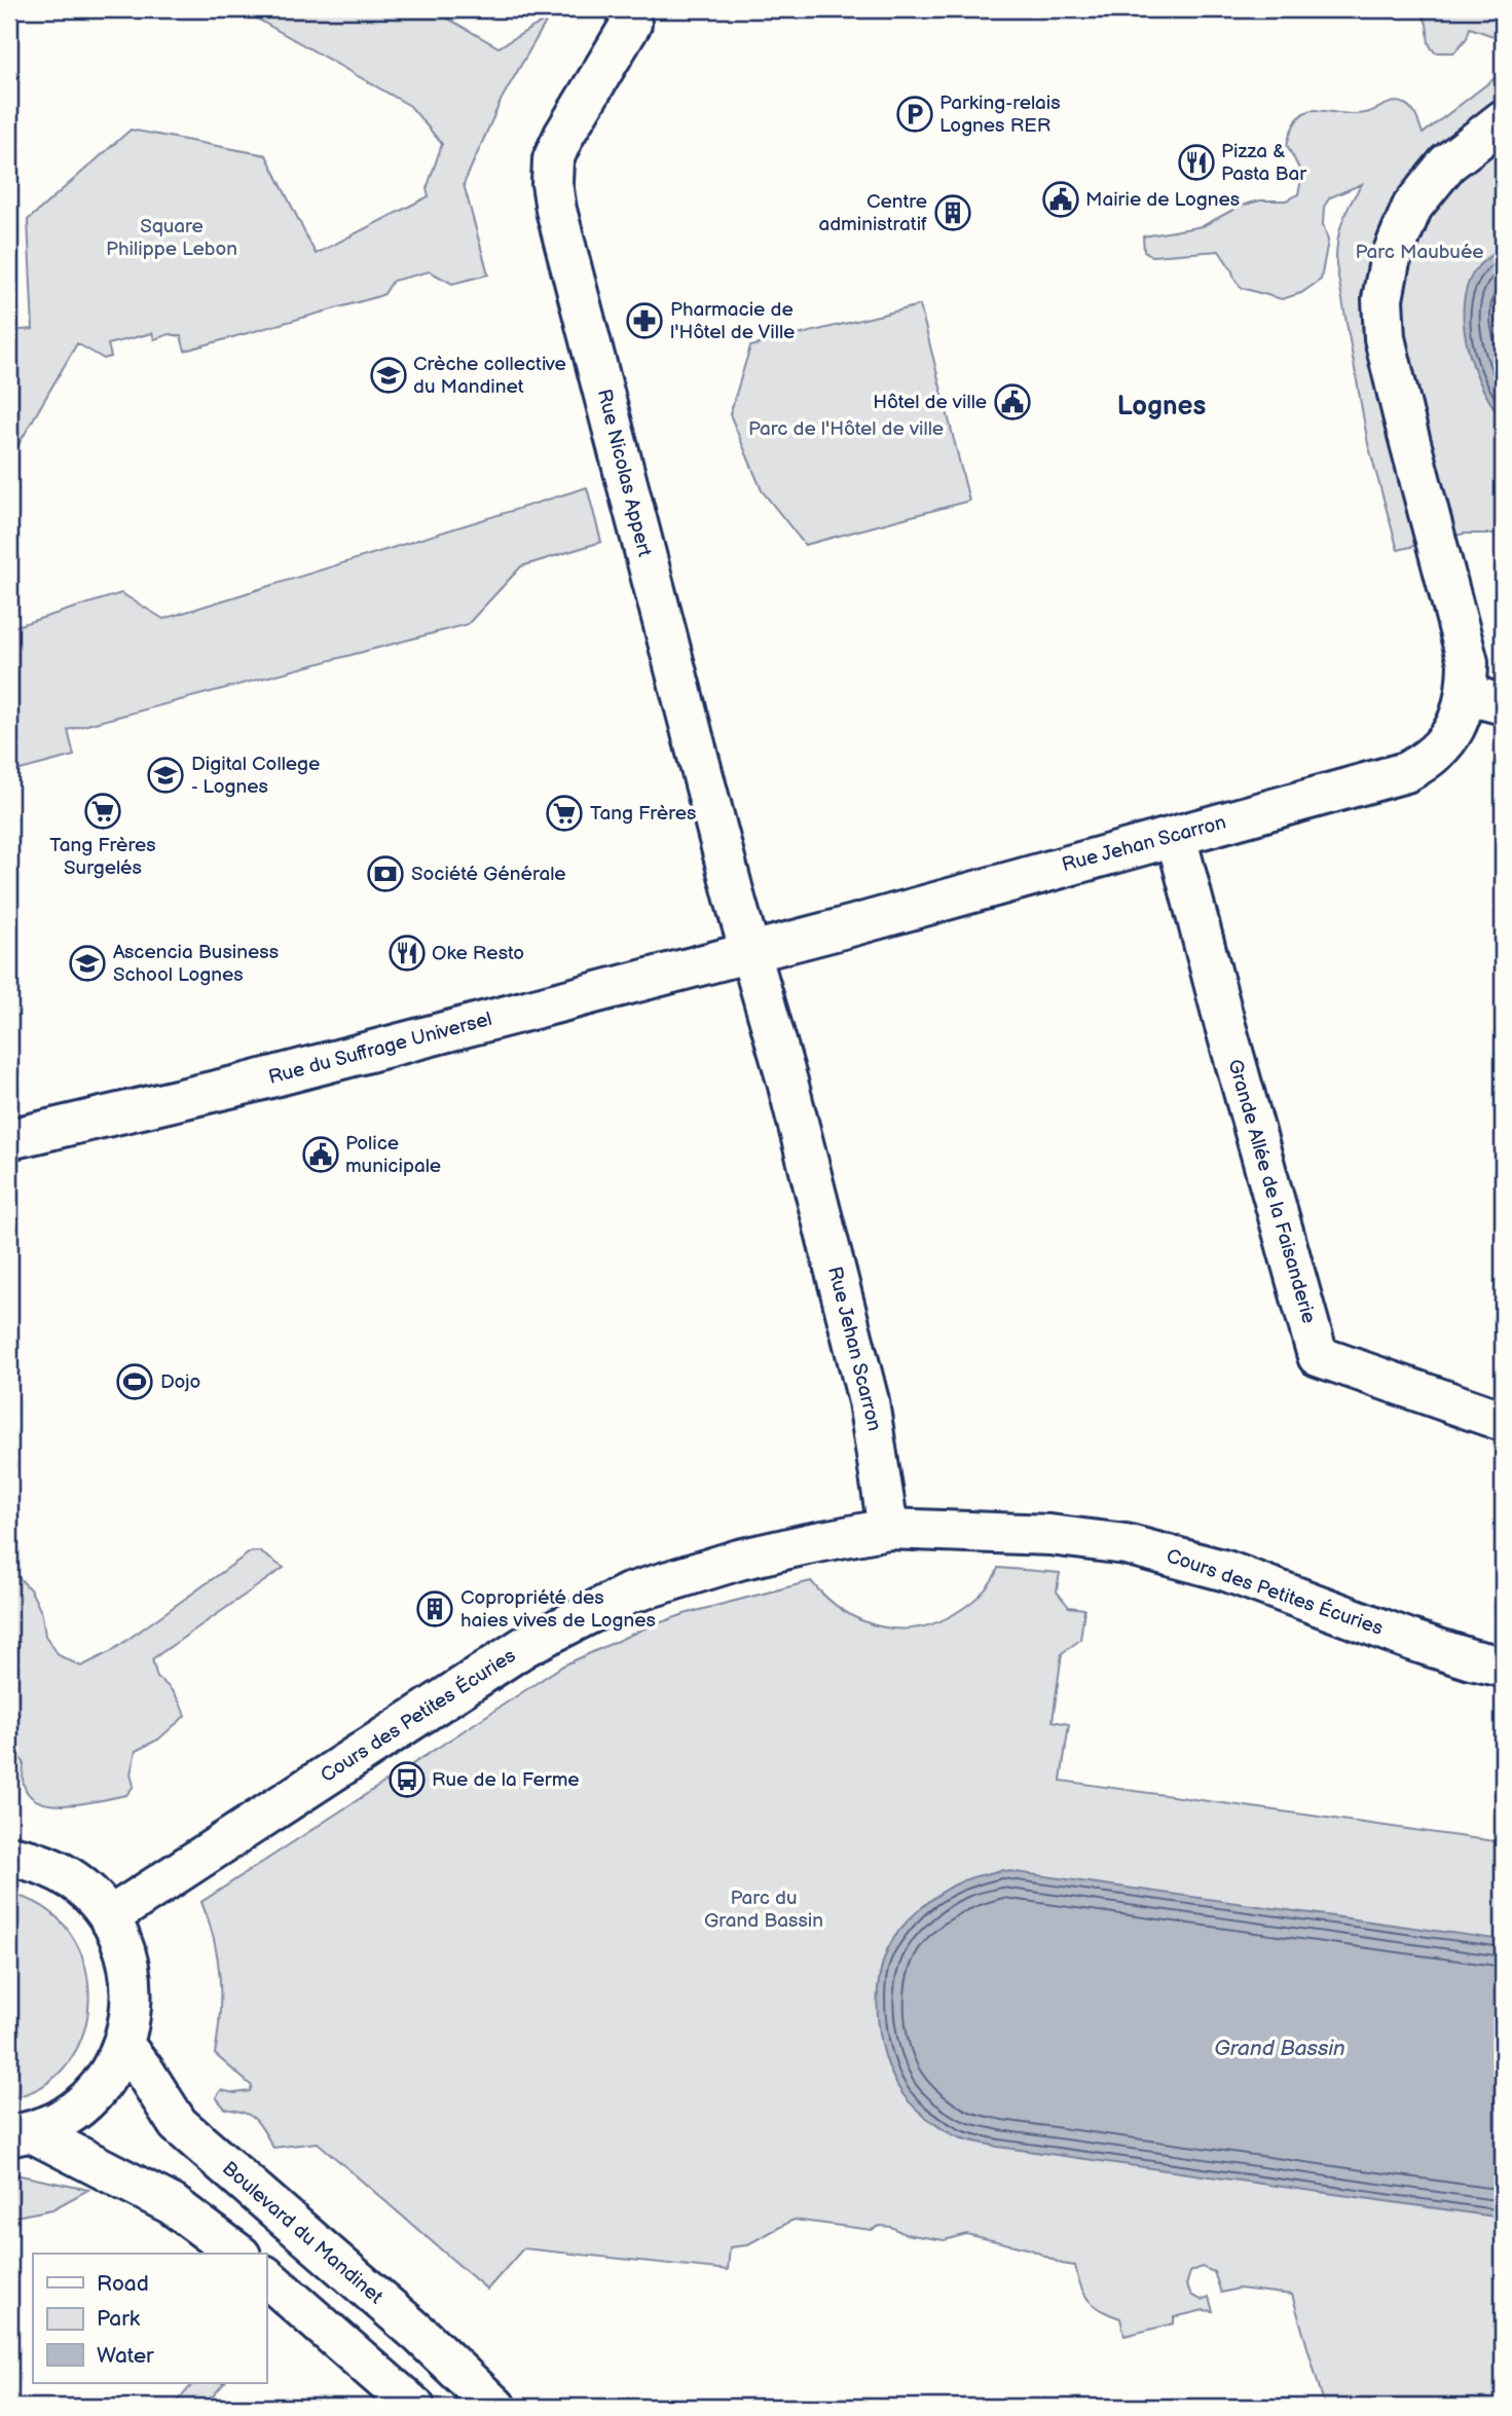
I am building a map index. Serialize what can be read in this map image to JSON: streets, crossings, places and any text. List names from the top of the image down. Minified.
{"streets":{"street":["Rue Nicolas Appert","Rue Jehan Scarron","Rue du Suffrage Universel","Grande Allée de la Faisanderie","Cours des Petites Écuries","Boulevard du Mandinet"]},"crossings":[["Rue Nicolas Appert","Rue Jehan Scarron"],["Rue Nicolas Appert","Rue du Suffrage Universel"],["Rue Jehan Scarron","Rue du Suffrage Universel"],["Rue Jehan Scarron","Grande Allée de la Faisanderie"],["Rue Jehan Scarron","Cours des Petites Écuries"]],"districts":["Lognes"],"water":["Grand Bassin"],"parks":["Square Philippe Lebon","Parc Maubuée","Parc de l'Hôtel de ville","Parc du Grand Bassin"],"places":{"parking":["Parking-relais Lognes RER"],"restaurant":["Pizza & Pasta Bar","Oke Resto"],"public building":["Mairie de Lognes","Hôtel de ville","Police municipale"],"building":["Centre administratif","Copropriété des haies vives de Lognes"],"pharmacy":["Pharmacie de l'Hôtel de Ville"],"school or university":["Crèche collective du Mandinet","Digital College - Lognes","Ascencia Business School Lognes"],"supermarket":["Tang Frères Surgelés","Tang Frères"],"bank":["Société Générale"],"sports":["Dojo"],"bus stop":["Rue de la Ferme"]},"legend":["Road","Park","Water"]}
